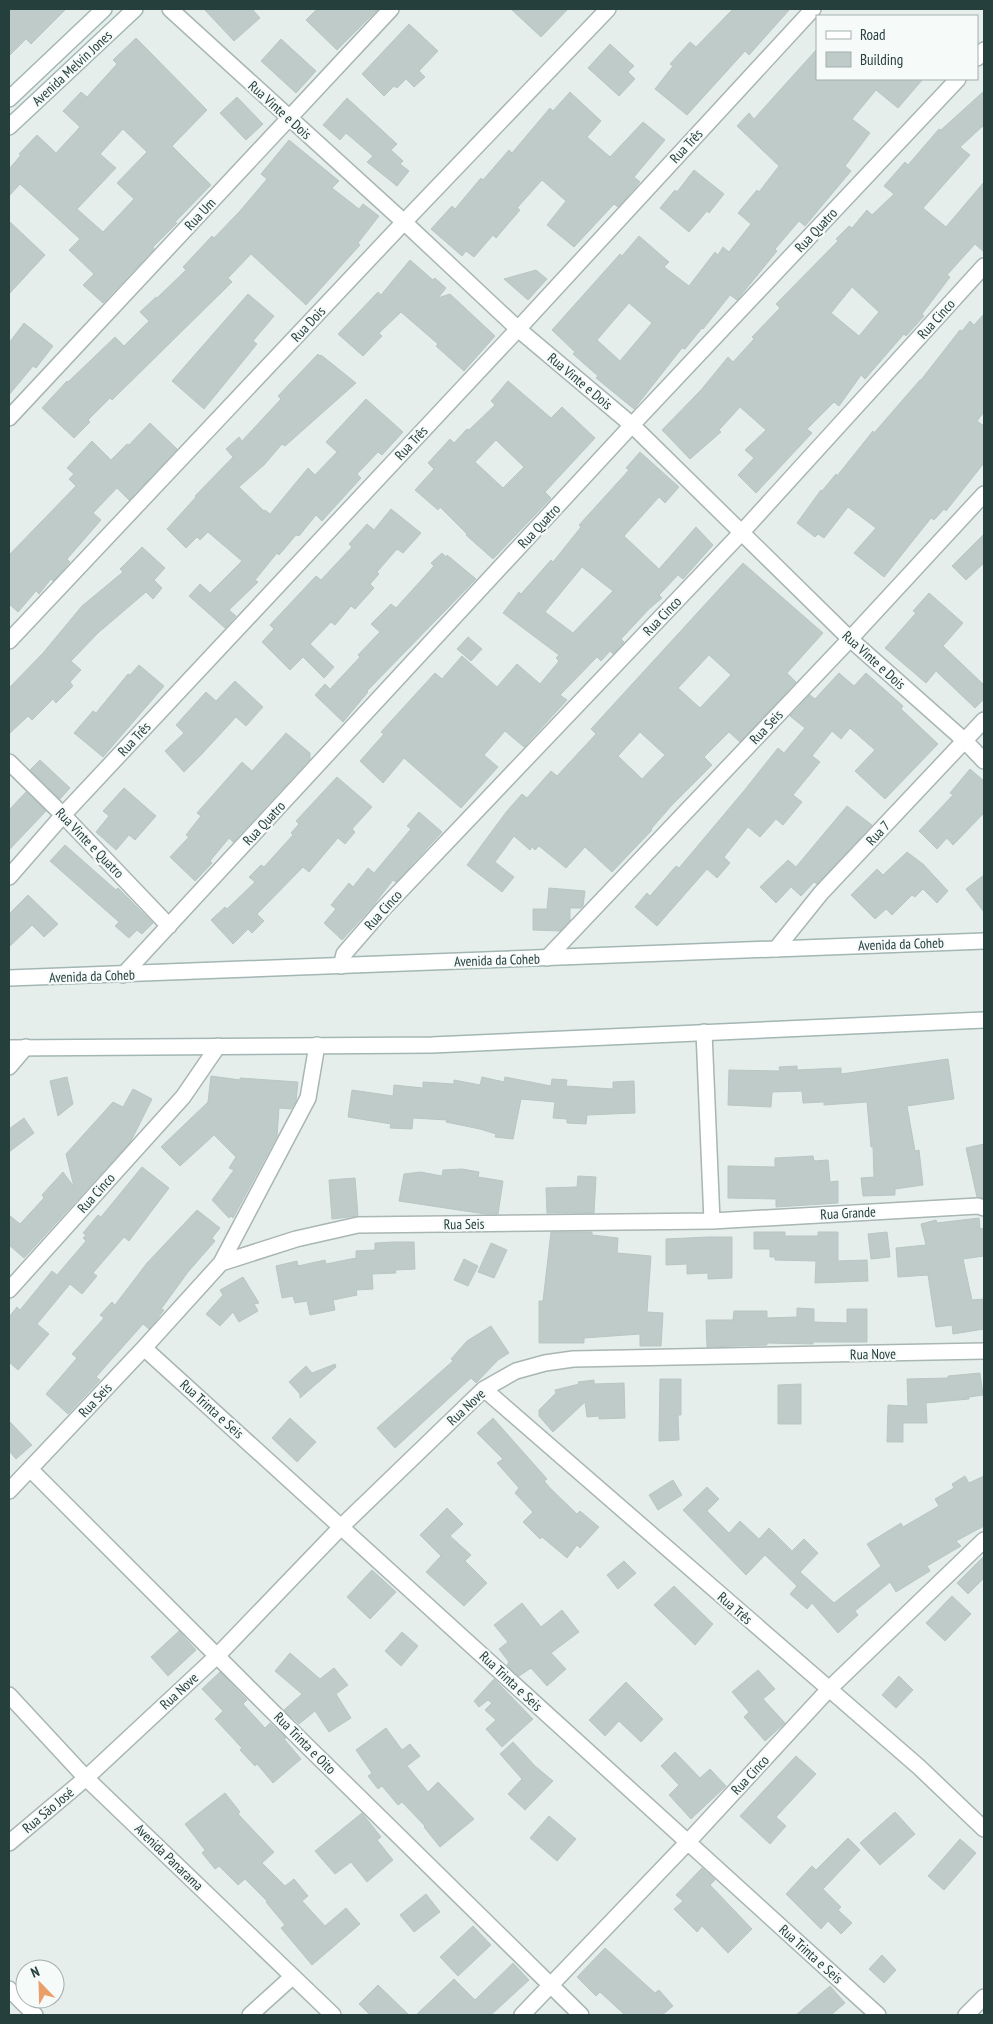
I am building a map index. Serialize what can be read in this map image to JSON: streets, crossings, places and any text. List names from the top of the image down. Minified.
{"streets":{"street":["Avenida Melvin Jones","Rua Vinte e Dois","Rua Três","Rua Um","Rua Quatro","Rua Cinco","Rua Dois","Rua Seis","Rua 7","Rua Vinte e Quatro","Avenida da Coheb","Rua Grande","Rua Nove","Rua Trinta e Seis","Rua Trinta e Oito","Rua São José","Avenida Panarama"]},"crossings":[["Rua Vinte e Dois","Rua Três"],["Rua Vinte e Dois","Rua Um"],["Rua Vinte e Dois","Rua Quatro"],["Rua Vinte e Dois","Rua Cinco"],["Rua Vinte e Dois","Rua Dois"],["Rua Vinte e Dois","Rua Seis"],["Rua Vinte e Dois","Rua 7"],["Rua Três","Rua Cinco"],["Rua Três","Rua Vinte e Quatro"],["Rua Três","Rua Nove"],["Rua Quatro","Rua Vinte e Quatro"],["Rua Quatro","Avenida da Coheb"],["Rua Cinco","Avenida da Coheb"],["Rua Cinco","Rua Trinta e Seis"],["Rua Cinco","Rua Trinta e Oito"],["Rua Seis","Avenida da Coheb"],["Rua Seis","Rua Grande"],["Rua Seis","Rua Trinta e Seis"],["Rua Seis","Rua Trinta e Oito"],["Rua 7","Avenida da Coheb"],["Rua Nove","Rua Trinta e Seis"],["Rua Nove","Rua Trinta e Oito"],["Rua Nove","Rua São José"],["Rua Nove","Avenida Panarama"],["Rua São José","Avenida Panarama"]],"legend":["Road","Building"],"north":"top left"}
